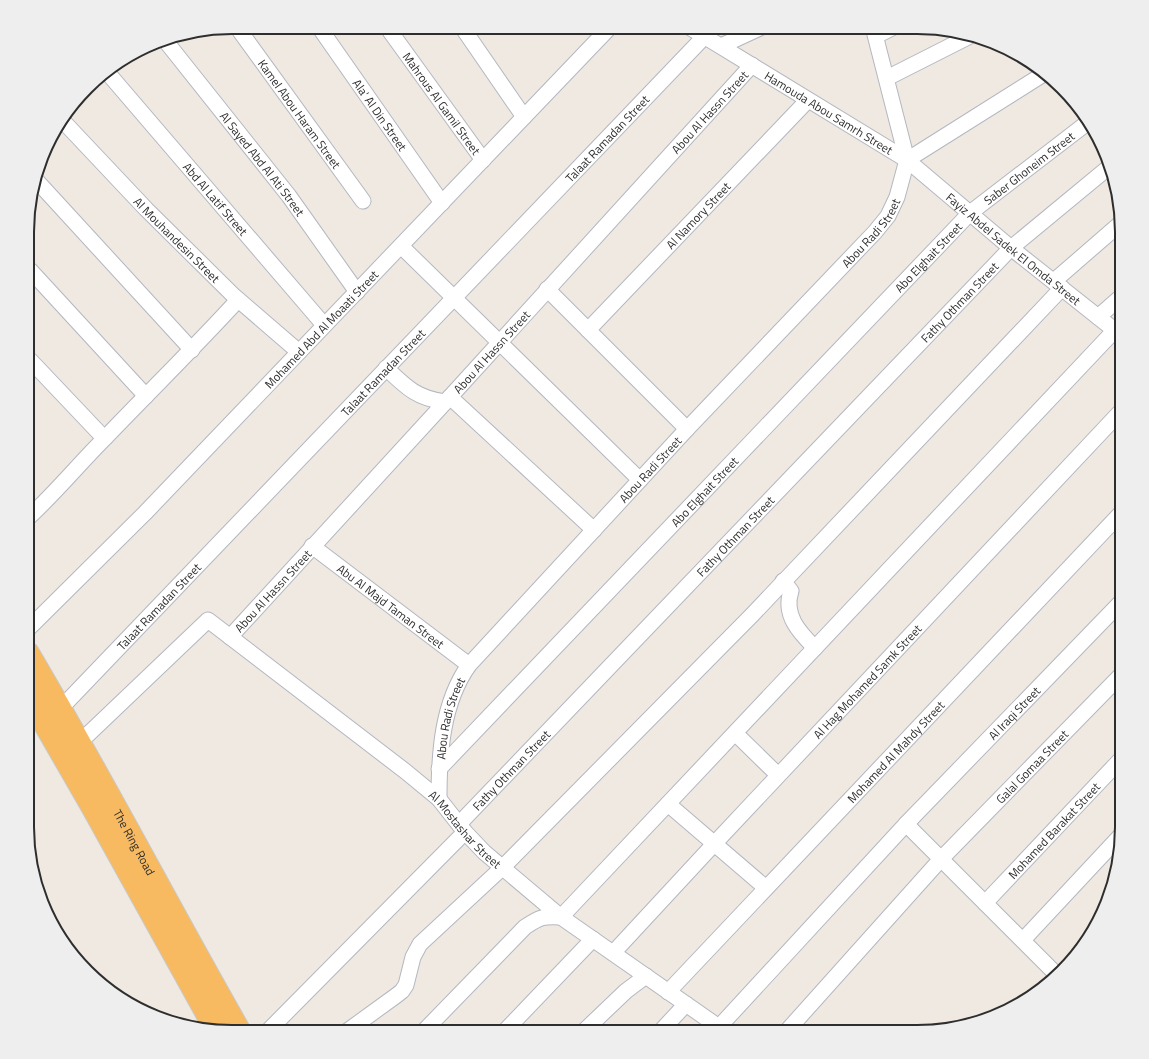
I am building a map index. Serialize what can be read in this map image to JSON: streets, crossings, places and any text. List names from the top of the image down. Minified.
{"streets":{"highway":["The Ring Road"],"street":["Mahrous Al Gamil Street","Abou Al Hassn Street","Hamouda Abou Samrh Street","Kamel Abou Haram Street","Ala' Al Din Street","Talaat Ramadan Street","Al Sayed Abd Al Ati Street","Saber Ghoneim Street","Abd Al Latif Street","Al Namory Street","Abou Radi Street","Al Mouhandesin Street","Fayiz Abdel Sadek El Omda Street","Abo Elghait Street","Fathy Othman Street","Mohamed Abd Al Moaati Street","Abu Al Majd Taman Street","Al Hag Mohamed Samk Street","Al Iraqi Street","Mohamed Al Mahdy Street","Galal Gomaa Street","Al Mostashar Street","Mohamed Barakat Street"]},"crossings":[["Mahrous Al Gamil Street","Mohamed Abd Al Moaati Street"],["Abou Al Hassn Street","Hamouda Abou Samrh Street"],["Abou Al Hassn Street","Abu Al Majd Taman Street"],["Abou Al Hassn Street","Al Mostashar Street"],["Hamouda Abou Samrh Street","Talaat Ramadan Street"],["Hamouda Abou Samrh Street","Al Namory Street"],["Hamouda Abou Samrh Street","Abou Radi Street"],["Hamouda Abou Samrh Street","Fayiz Abdel Sadek El Omda Street"],["Ala' Al Din Street","Mohamed Abd Al Moaati Street"],["Talaat Ramadan Street","The Ring Road"],["Al Sayed Abd Al Ati Street","Mohamed Abd Al Moaati Street"],["Saber Ghoneim Street","Fayiz Abdel Sadek El Omda Street"],["Saber Ghoneim Street","Abo Elghait Street"],["Abd Al Latif Street","Mohamed Abd Al Moaati Street"],["Abou Radi Street","Fayiz Abdel Sadek El Omda Street"],["Abou Radi Street","Abo Elghait Street"],["Abou Radi Street","Abu Al Majd Taman Street"],["Abou Radi Street","Al Mostashar Street"],["Al Mouhandesin Street","Mohamed Abd Al Moaati Street"],["Fayiz Abdel Sadek El Omda Street","Abo Elghait Street"],["Fayiz Abdel Sadek El Omda Street","Fathy Othman Street"],["Fathy Othman Street","Al Mostashar Street"],["Al Hag Mohamed Samk Street","Al Mostashar Street"],["Mohamed Al Mahdy Street","Al Mostashar Street"],["Al Mostashar Street","The Ring Road"]]}
